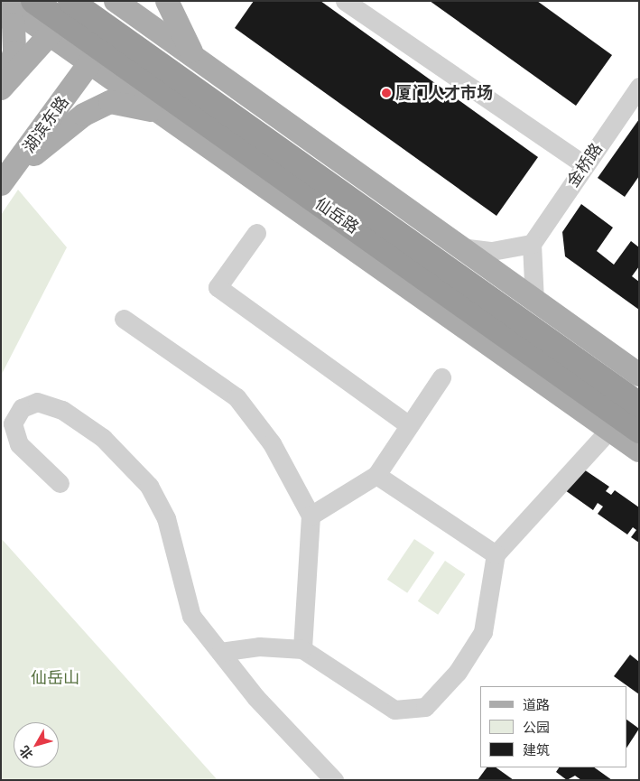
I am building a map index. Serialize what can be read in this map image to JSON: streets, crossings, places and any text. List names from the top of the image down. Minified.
{"streets":{"highway":["仙岳路"],"main road":["湖滨东路"],"street":["金桥路"]},"parks":["仙岳山"],"places":["厦门人才市场"],"legend":["道路","公园","建筑"],"north":"bottom left"}
